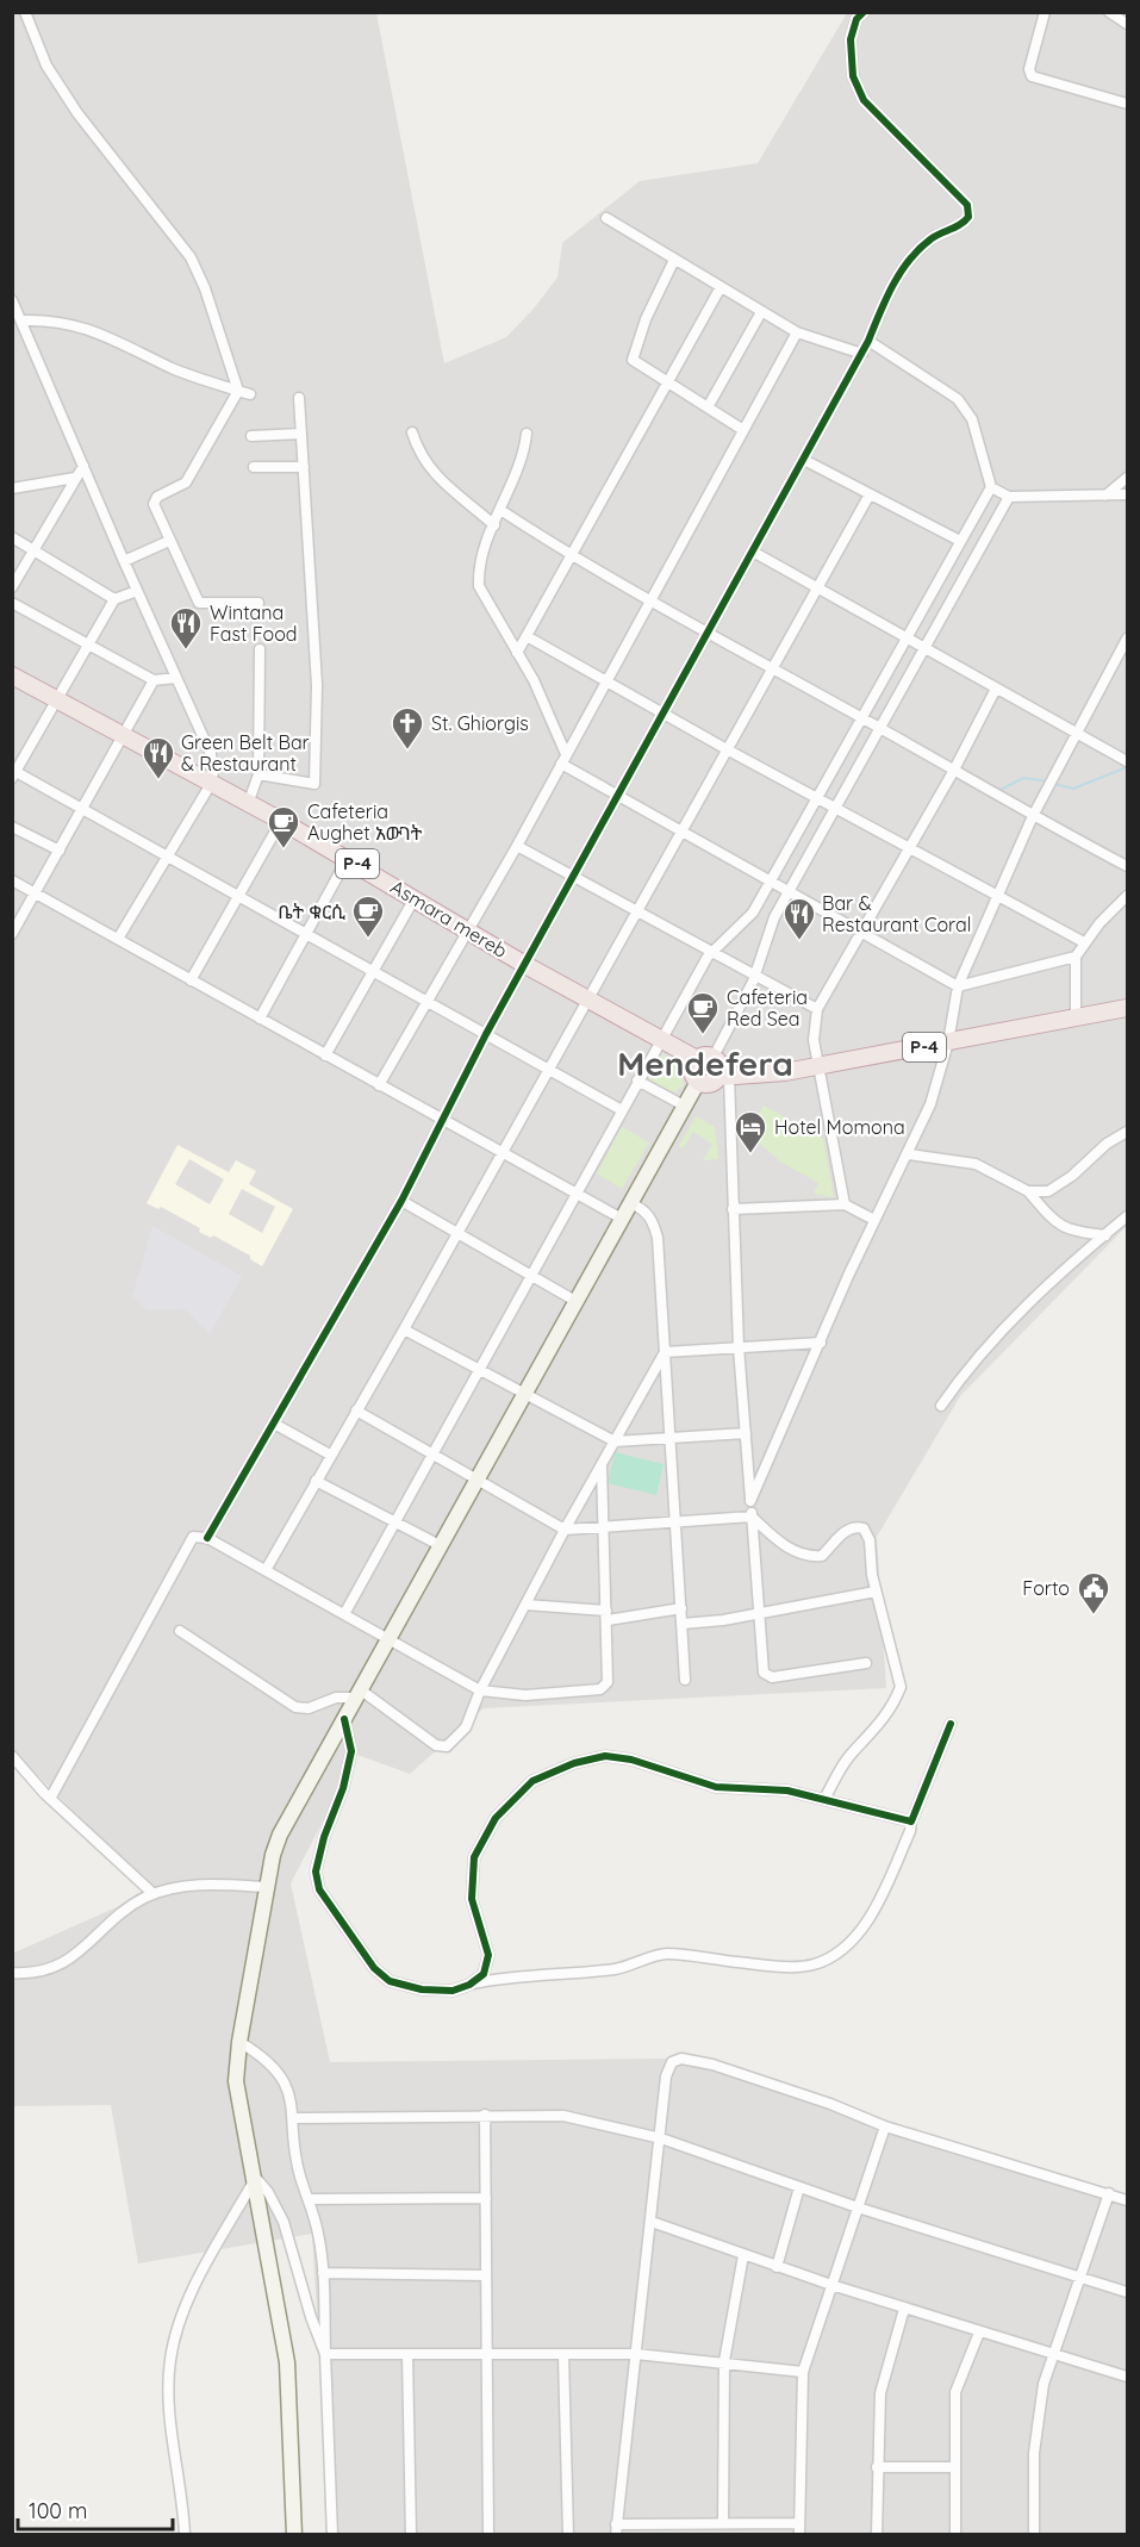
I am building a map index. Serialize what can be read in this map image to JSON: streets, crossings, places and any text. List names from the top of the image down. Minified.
{"streets":{"highway":["P-4","Asmara mereb"]},"crossings":[["P-4","Asmara mereb"]],"districts":["Mendefera"],"places":{"restaurant":["Wintana Fast Food","Green Belt Bar & Restaurant","Bar & Restaurant Coral"],"church":["St. Ghiorgis"],"cafe":["Cafeteria Aughet አውገት","ቤት ቁርሲ","Cafeteria Red Sea"],"hotel":["Hotel Momona"],"public building":["Forto"]},"scale_bar":"100 m"}
